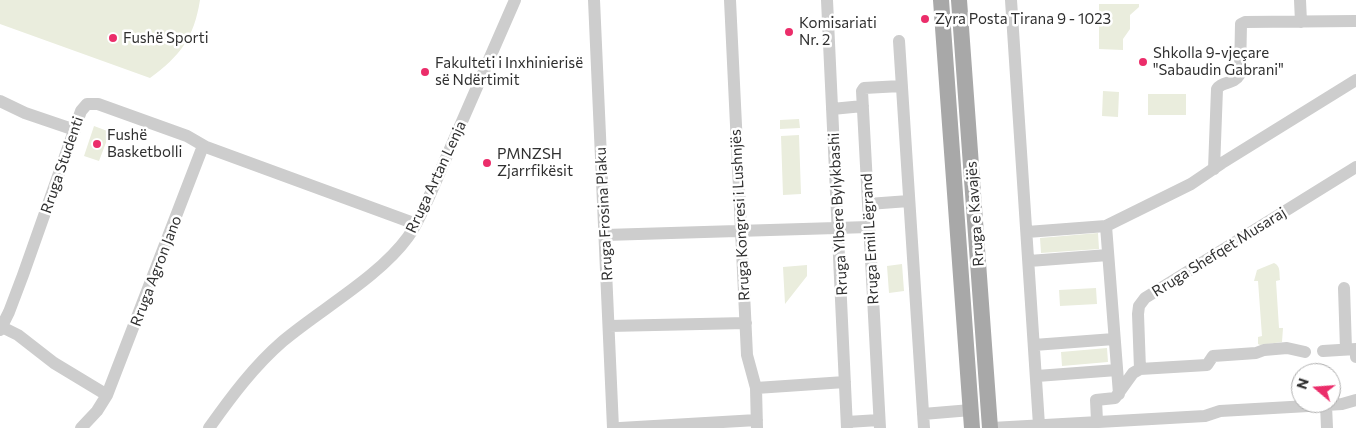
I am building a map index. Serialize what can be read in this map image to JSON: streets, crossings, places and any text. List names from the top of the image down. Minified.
{"streets":{"main road":["Rruga e Kavajës"],"street":["Rruga Studenti","Rruga Artan Lenja","Rruga Frosina Plaku","Rruga Ylbere Bylykbashi","Rruga Kongresi i Lushnjës","Rruga Emil Lëgrand","Rruga Shefqet Musaraj","Rruga Agron Jano"]},"crossings":[["Rruga Studenti","Rruga Artan Lenja"],["Rruga Studenti","Rruga Agron Jano"]],"places":["Zyra Posta Tirana 9 - 1023","Komisariati Nr. 2","Fushë Sporti","Shkolla 9-vjeçare \"Sabaudin Gabrani\"","Fakulteti i Inxhinierisë së Ndërtimit","Fushë Basketbolli","PMNZSH Zjarrfikësit"],"north":"left"}
